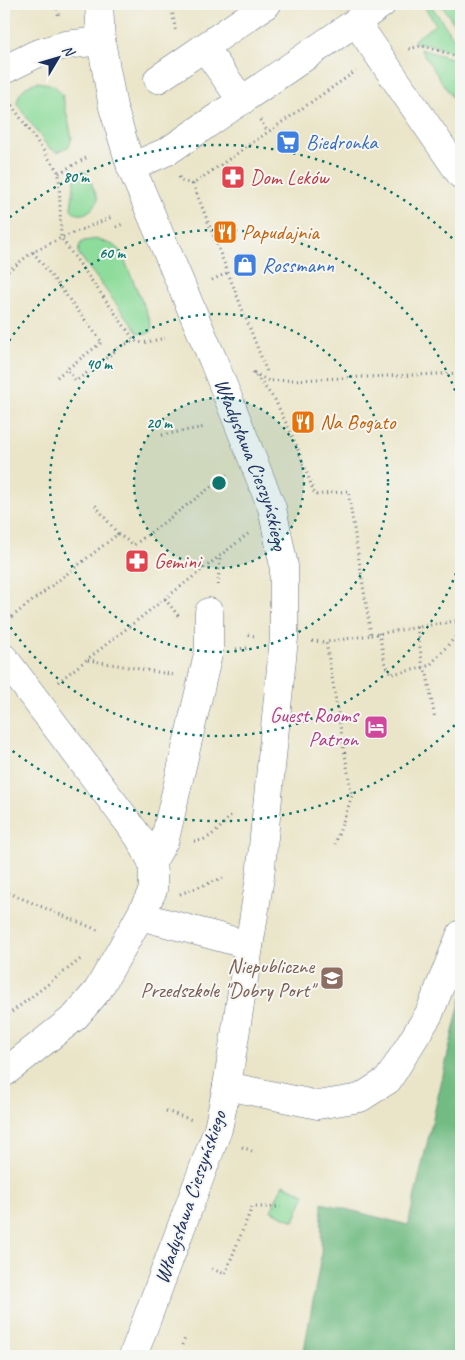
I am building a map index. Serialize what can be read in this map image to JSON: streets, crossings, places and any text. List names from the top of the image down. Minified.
{"streets":{"street":["Władysława Cieszyńskiego"]},"places":{"supermarket":["Biedronka"],"pharmacy":["Dom Leków","Gemini"],"restaurant":["Papudajnia","Na Bogato"],"shop":["Rossmann"],"hotel":["Guest Rooms Patron"],"school or university":["Niepubliczne Przedszkole \"Dobry Port\""]},"north":"top right","rings":["80 m","60 m","40 m","20 m"]}
